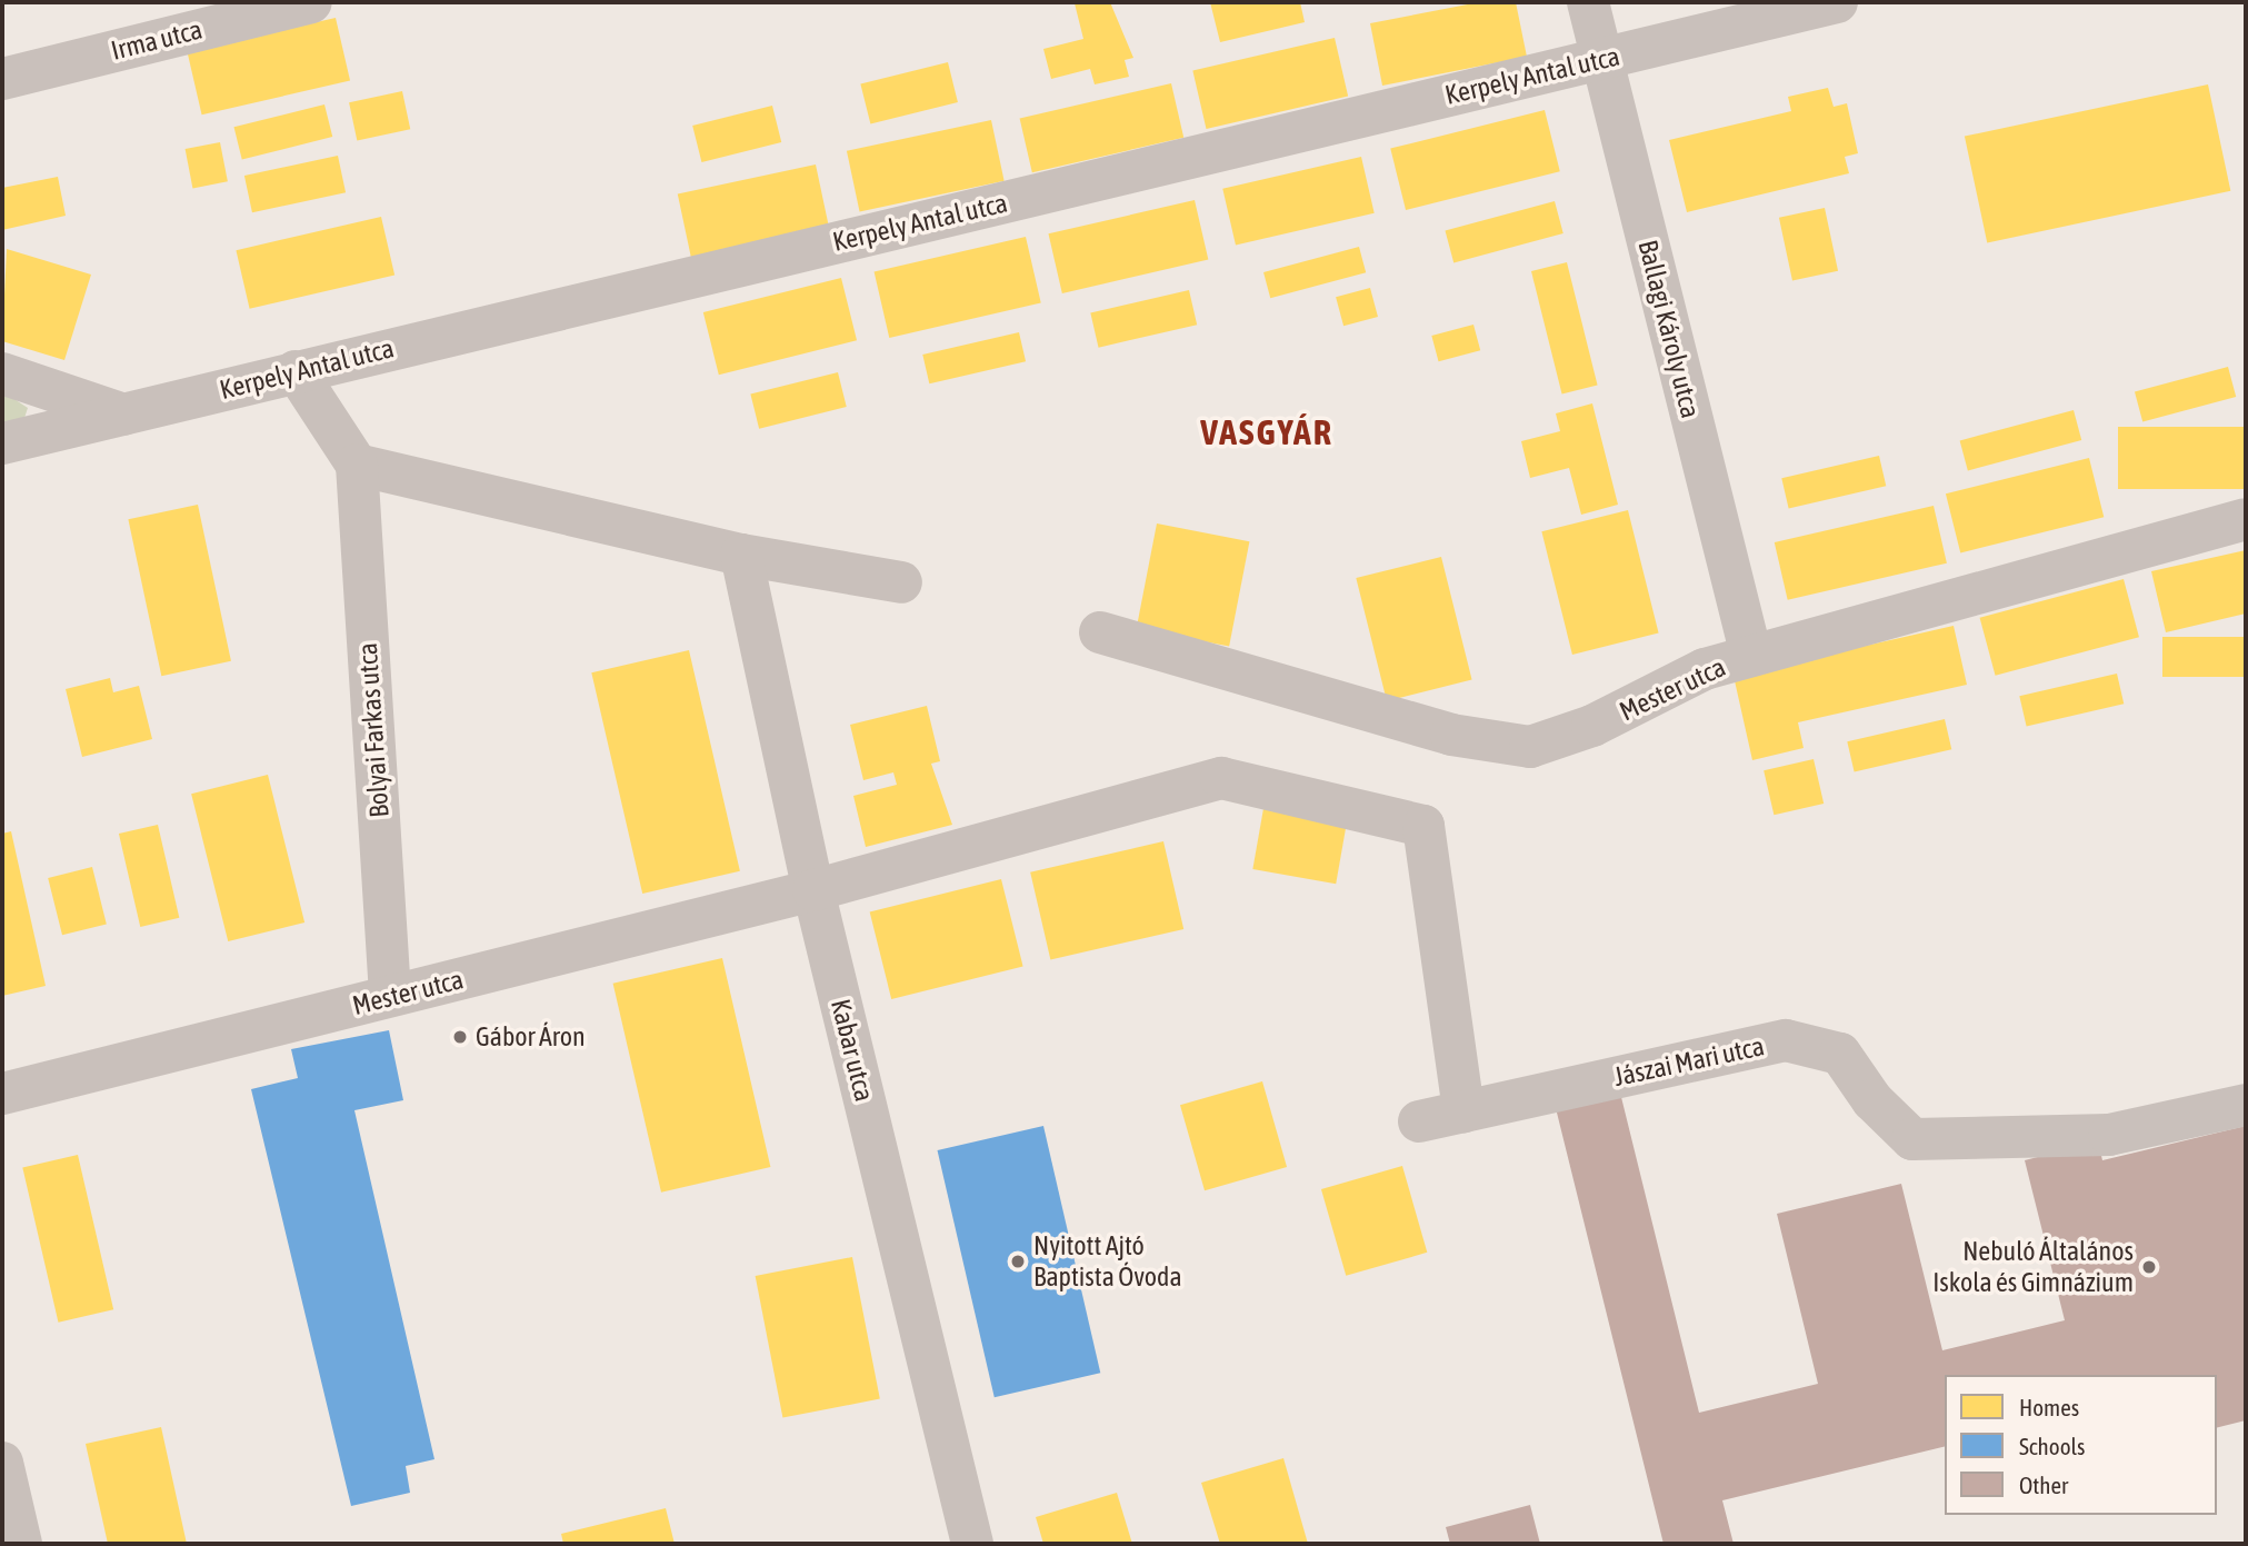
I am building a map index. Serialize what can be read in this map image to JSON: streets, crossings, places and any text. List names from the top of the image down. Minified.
{"streets":{"street":["Irma utca","Kerpely Antal utca","Ballagi Károly utca","Mester utca","Bolyai Farkas utca","Kabar utca","Jászai Mari utca"]},"crossings":[["Kerpely Antal utca","Ballagi Károly utca"],["Ballagi Károly utca","Mester utca"],["Mester utca","Bolyai Farkas utca"],["Mester utca","Kabar utca"],["Mester utca","Jászai Mari utca"]],"districts":["VASGYÁR"],"places":["Gábor Áron","Nyitott Ajtó Baptista Óvoda","Nebuló Általános Iskola és Gimnázium"],"legend":["Homes","Schools","Other"]}
